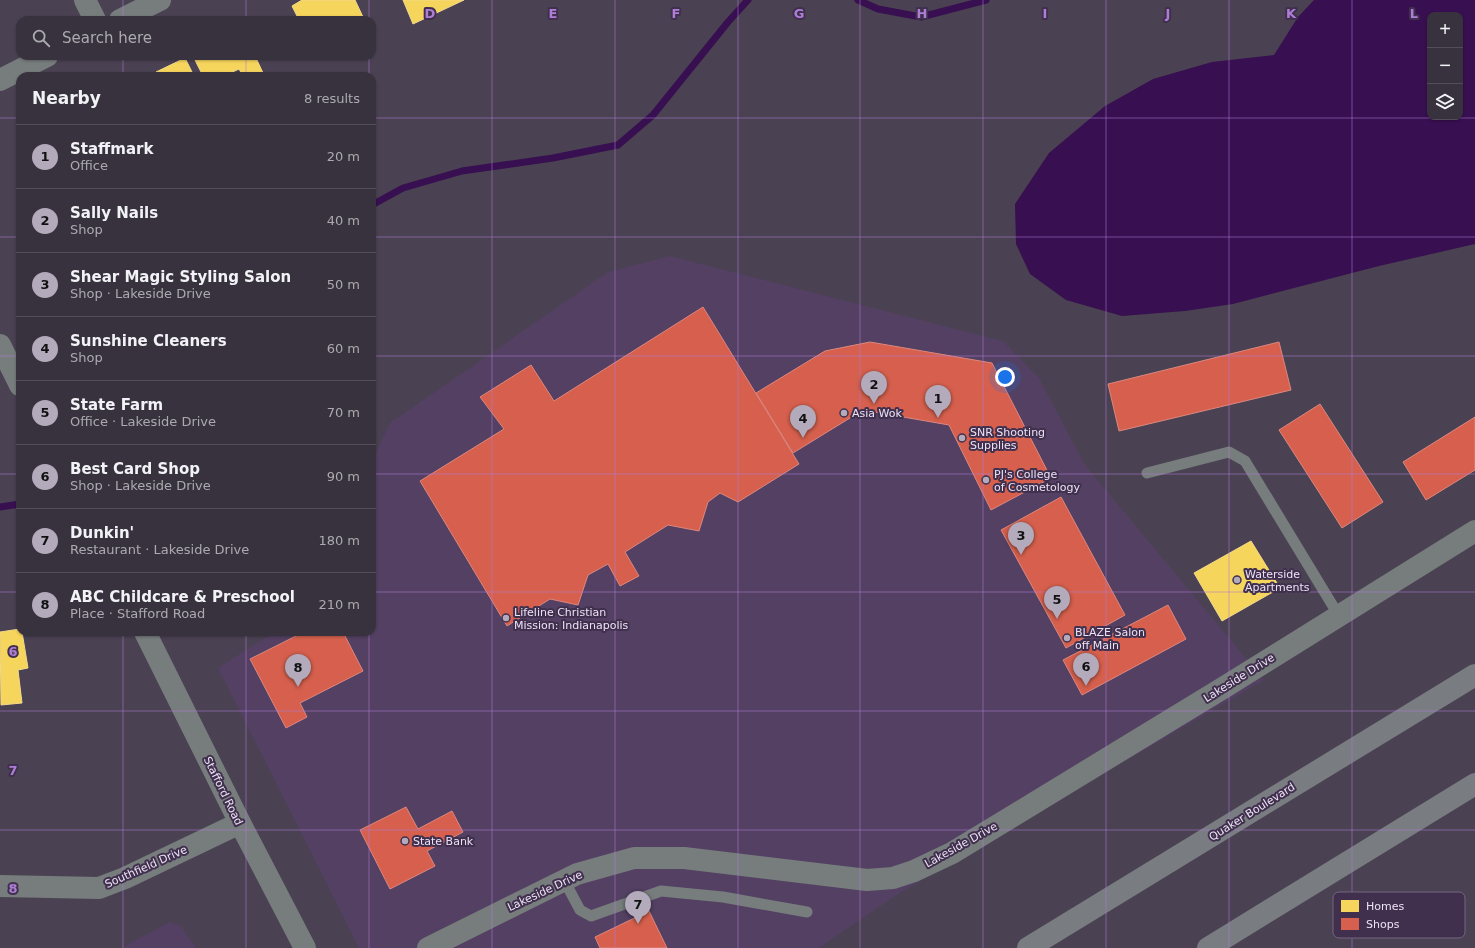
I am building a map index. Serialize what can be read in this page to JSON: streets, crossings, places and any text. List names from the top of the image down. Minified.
{"streets":{"main road":["Quaker Boulevard"],"street":["Lakeside Drive","Stafford Road","Southfield Drive"]},"crossings":[["Stafford Road","Southfield Drive"]],"places":["Asia Wok","SNR Shooting Supplies","PJ's College of Cosmetology","Waterside Apartments","Lifeline Christian Mission: Indianapolis","BLAZE Salon off Main","State Bank"],"legend":["Homes","Shops"],"page":{"map_buttons":["+","−"],"search":"Search here","heading":["Nearby","8 results"],"list":[{"mark":"1","name":"Staffmark","note":"Office","value":"20 m"},{"mark":"2","name":"Sally Nails","note":"Shop","value":"40 m"},{"mark":"3","name":"Shear Magic Styling Salon","note":"Shop · Lakeside Drive","value":"50 m"},{"mark":"4","name":"Sunshine Cleaners","note":"Shop","value":"60 m"},{"mark":"5","name":"State Farm","note":"Office · Lakeside Drive","value":"70 m"},{"mark":"6","name":"Best Card Shop","note":"Shop · Lakeside Drive","value":"90 m"},{"mark":"7","name":"Dunkin'","note":"Restaurant · Lakeside Drive","value":"180 m"},{"mark":"8","name":"ABC Childcare & Preschool","note":"Place · Stafford Road","value":"210 m"}],"pins":["2","1","4","3","5","6","8","7"]},"grid":{"columns":["D","E","F","G","H","I","J","K","L"],"rows":["6","7","8"]}}
